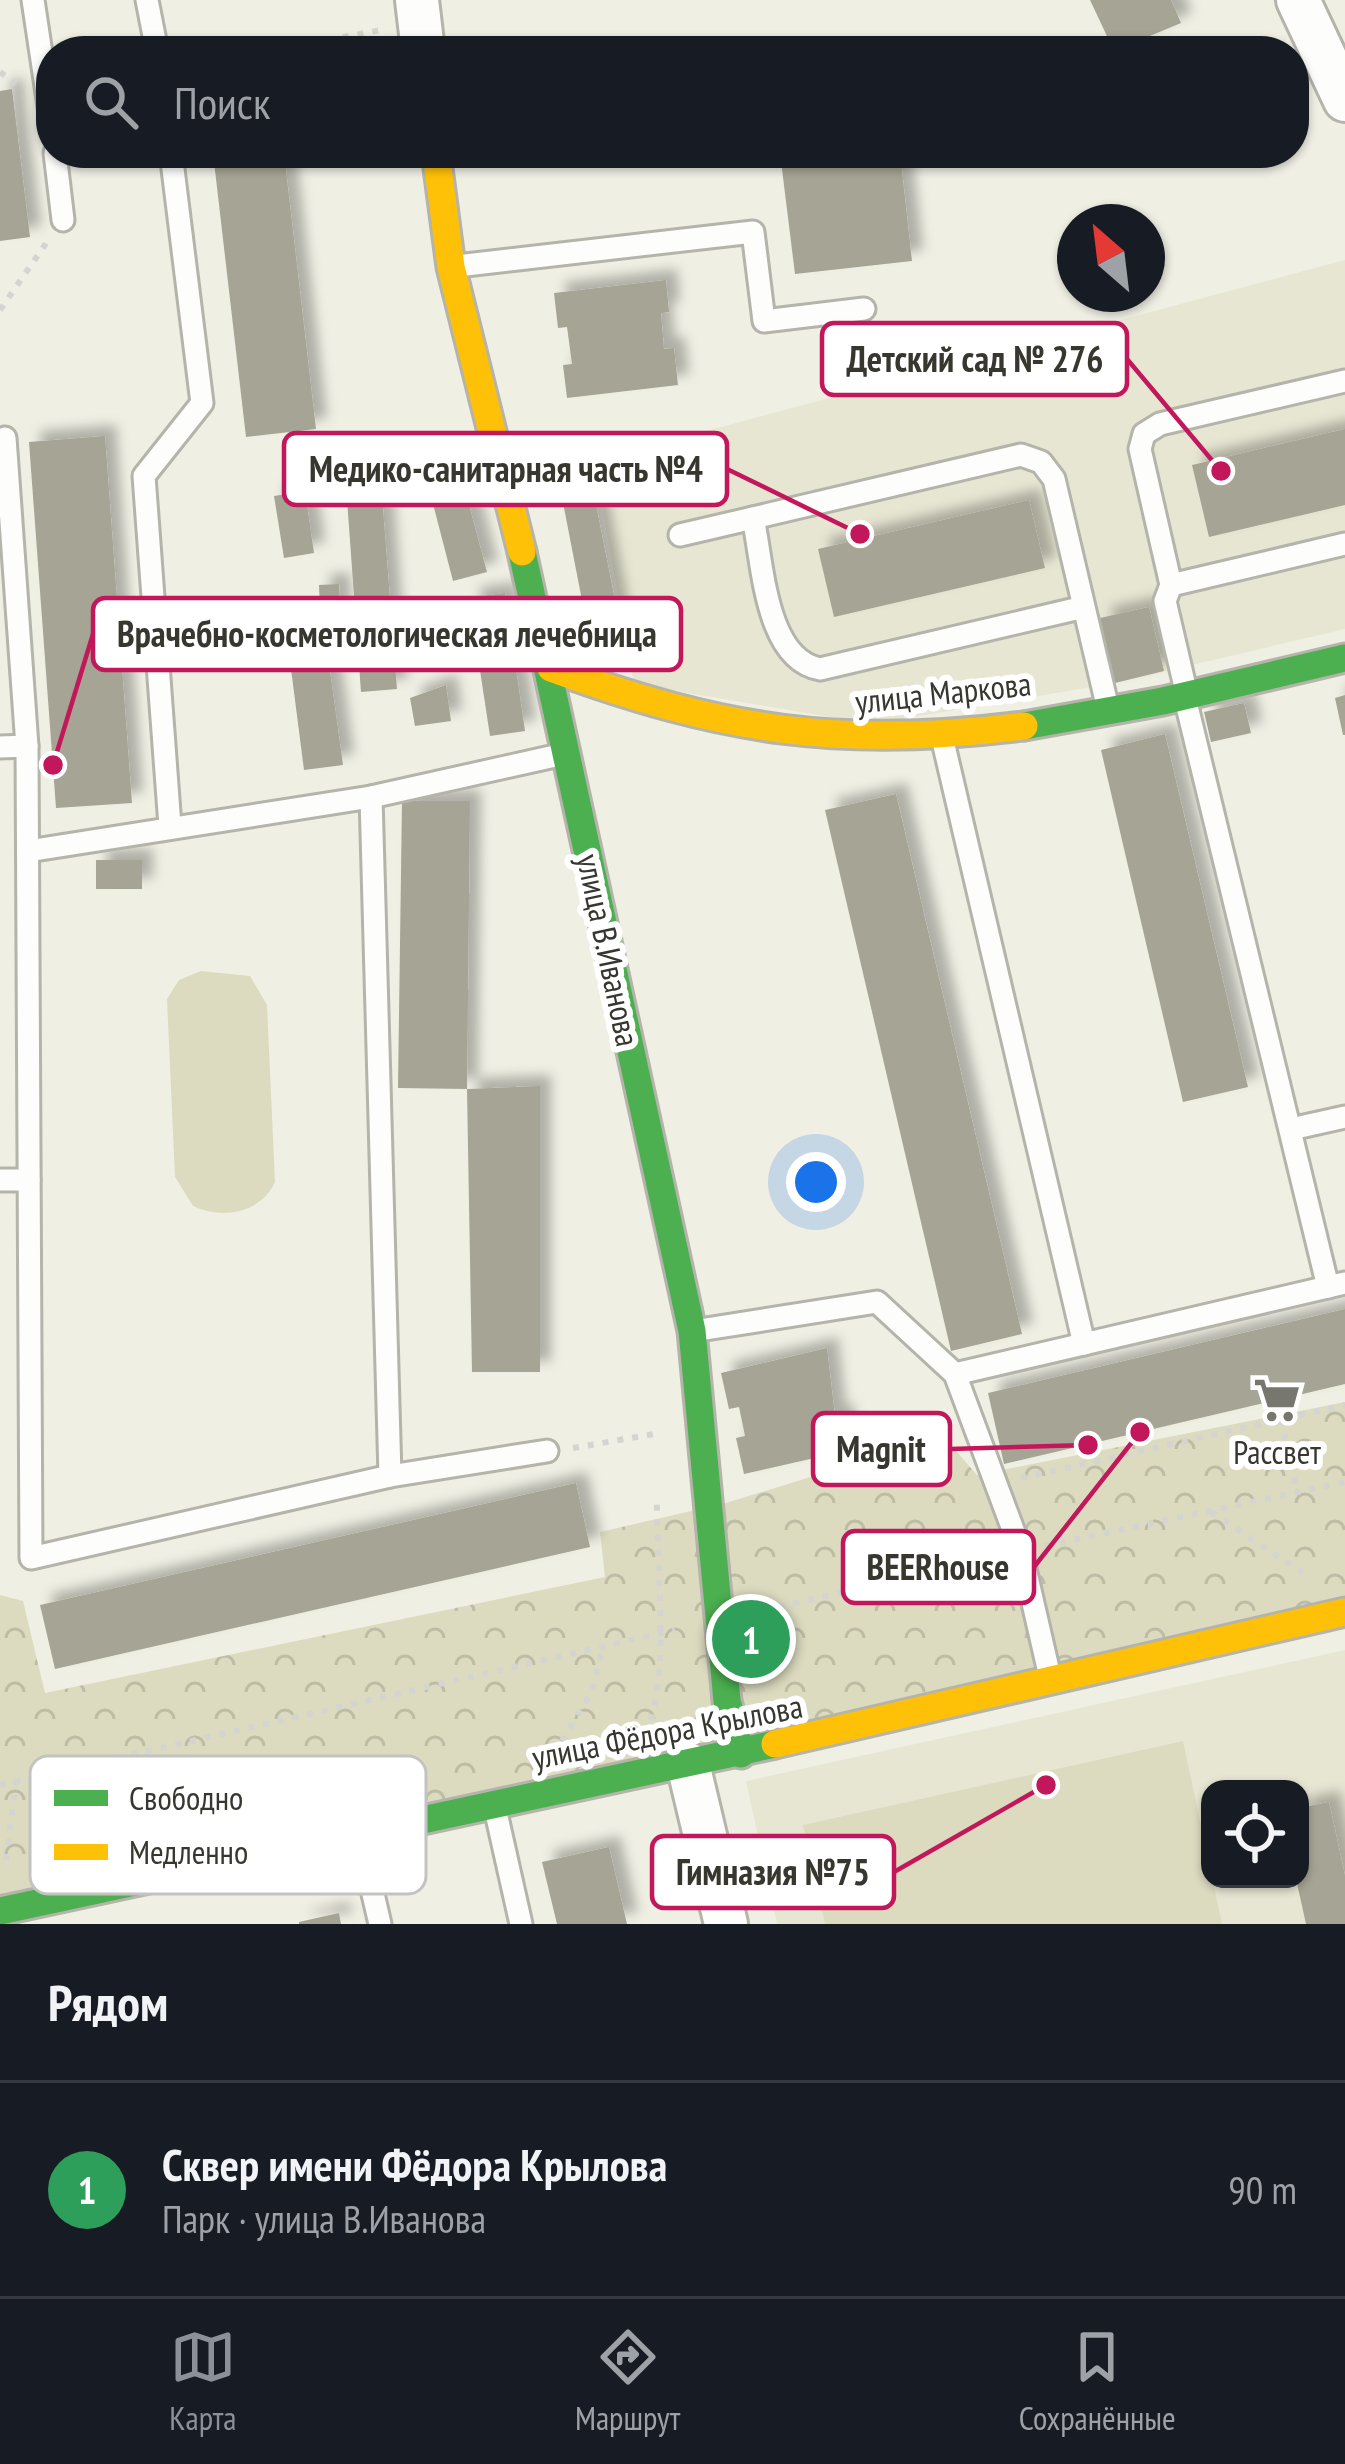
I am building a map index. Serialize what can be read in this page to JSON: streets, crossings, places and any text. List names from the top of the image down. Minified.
{"streets":{"street":["улица Маркова","улица В.Иванова","улица Фёдора Крылова"]},"crossings":[["улица Маркова","улица В.Иванова"],["улица В.Иванова","улица Фёдора Крылова"]],"places":{"other":["Детский сад № 276","Медико-санитарная часть №4","Врачебно-косметологическая лечебница","BEERhouse","Magnit","Гимназия №75"],"supermarket":["Рассвет"]},"legend":["Свободно","Медленно"],"north":"top left","page":{"search":"Поиск","pins":"1","heading":"Рядом","list":[{"mark":"1","name":"Сквер имени Фёдора Крылова","note":"Парк · улица В.Иванова","value":"90 m"}],"nav":["Карта","Маршрут","Сохранённые"]}}
